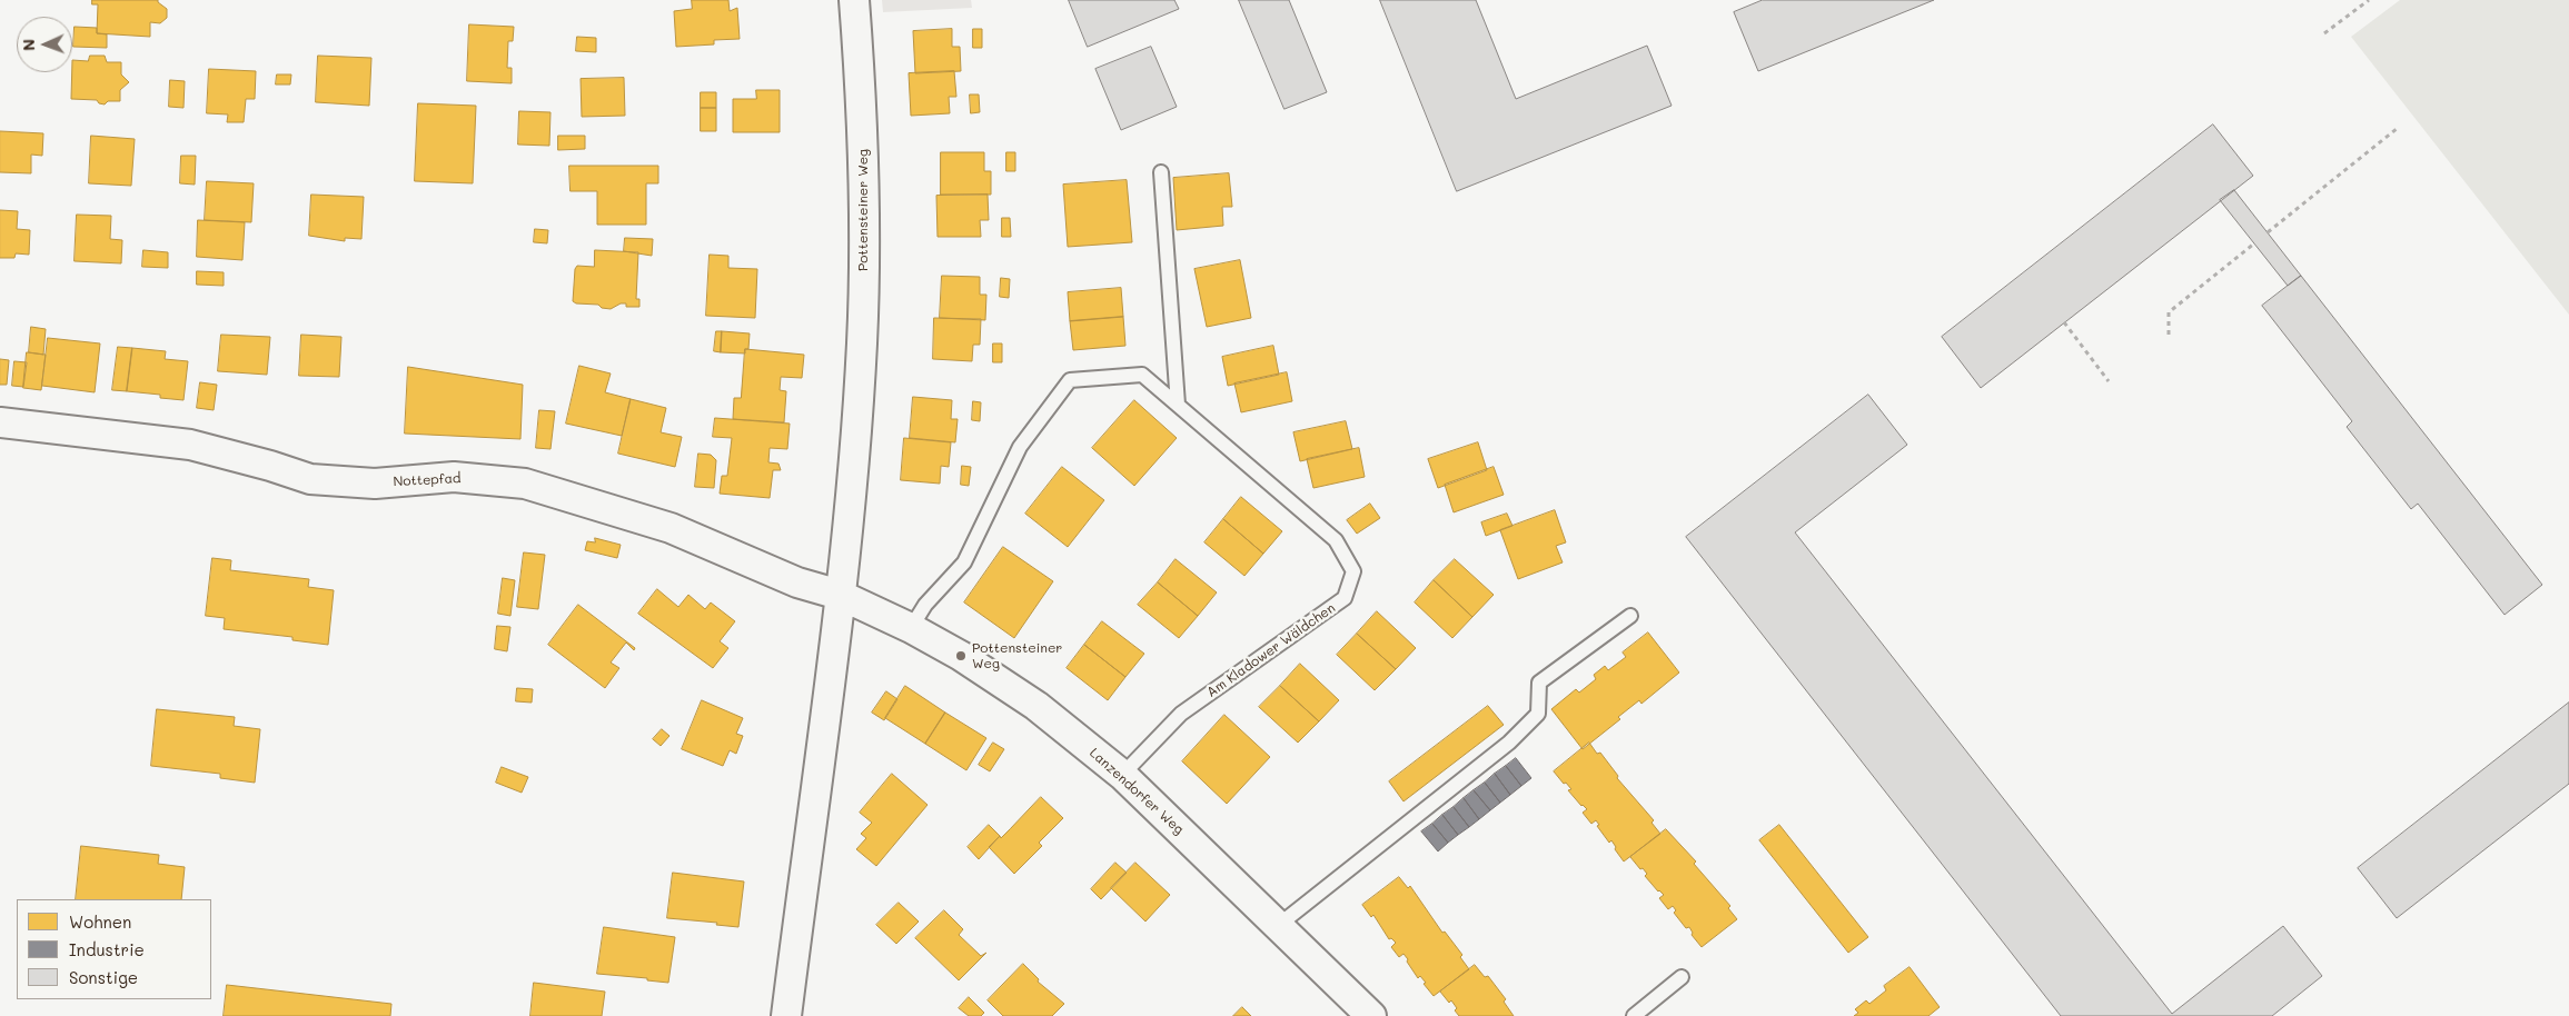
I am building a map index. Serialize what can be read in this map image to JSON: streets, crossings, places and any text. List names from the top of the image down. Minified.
{"streets":{"street":["Pottensteiner Weg","Nottepfad","Lanzendorfer Weg"],"lane":["Am Kladower Wäldchen"]},"crossings":[["Pottensteiner Weg","Nottepfad"],["Pottensteiner Weg","Lanzendorfer Weg"],["Nottepfad","Lanzendorfer Weg"],["Am Kladower Wäldchen","Lanzendorfer Weg"]],"places":["Pottensteiner Weg"],"legend":["Wohnen","Industrie","Sonstige"],"north":"left"}
